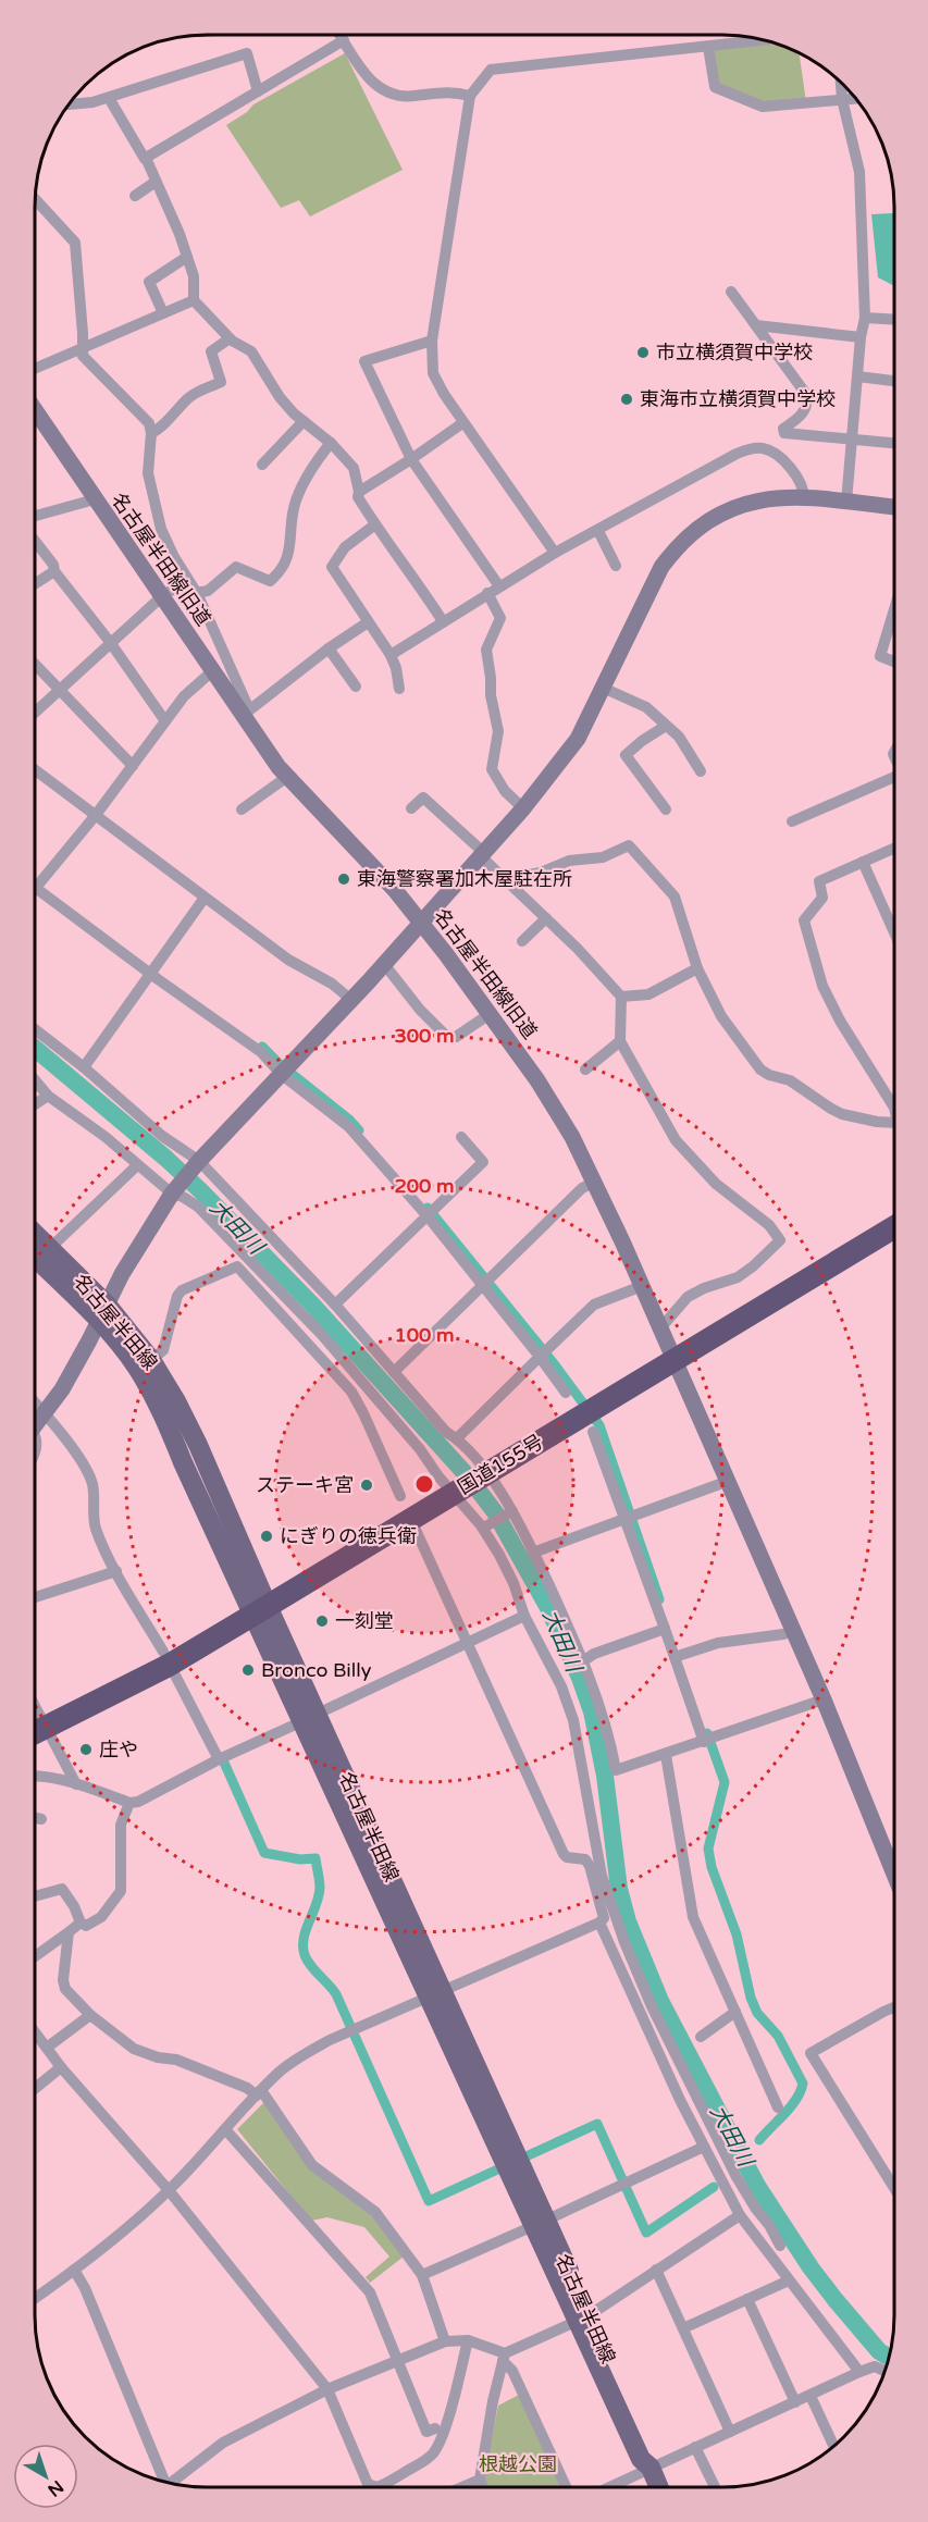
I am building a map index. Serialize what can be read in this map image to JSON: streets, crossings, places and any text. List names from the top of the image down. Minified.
{"streets":{"highway":["国道155号"],"main road":["名古屋半田線"],"street":["名古屋半田線旧道"]},"crossings":[["名古屋半田線旧道","国道155号"],["名古屋半田線","国道155号"]],"water":["大田川"],"parks":["根越公園"],"places":["市立横須賀中学校","東海市立横須賀中学校","東海警察署加木屋駐在所","ステーキ宮","にぎりの徳兵衛","一刻堂","Bronco Billy","庄や"],"north":"bottom right","rings":["300 m","200 m","100 m"]}
